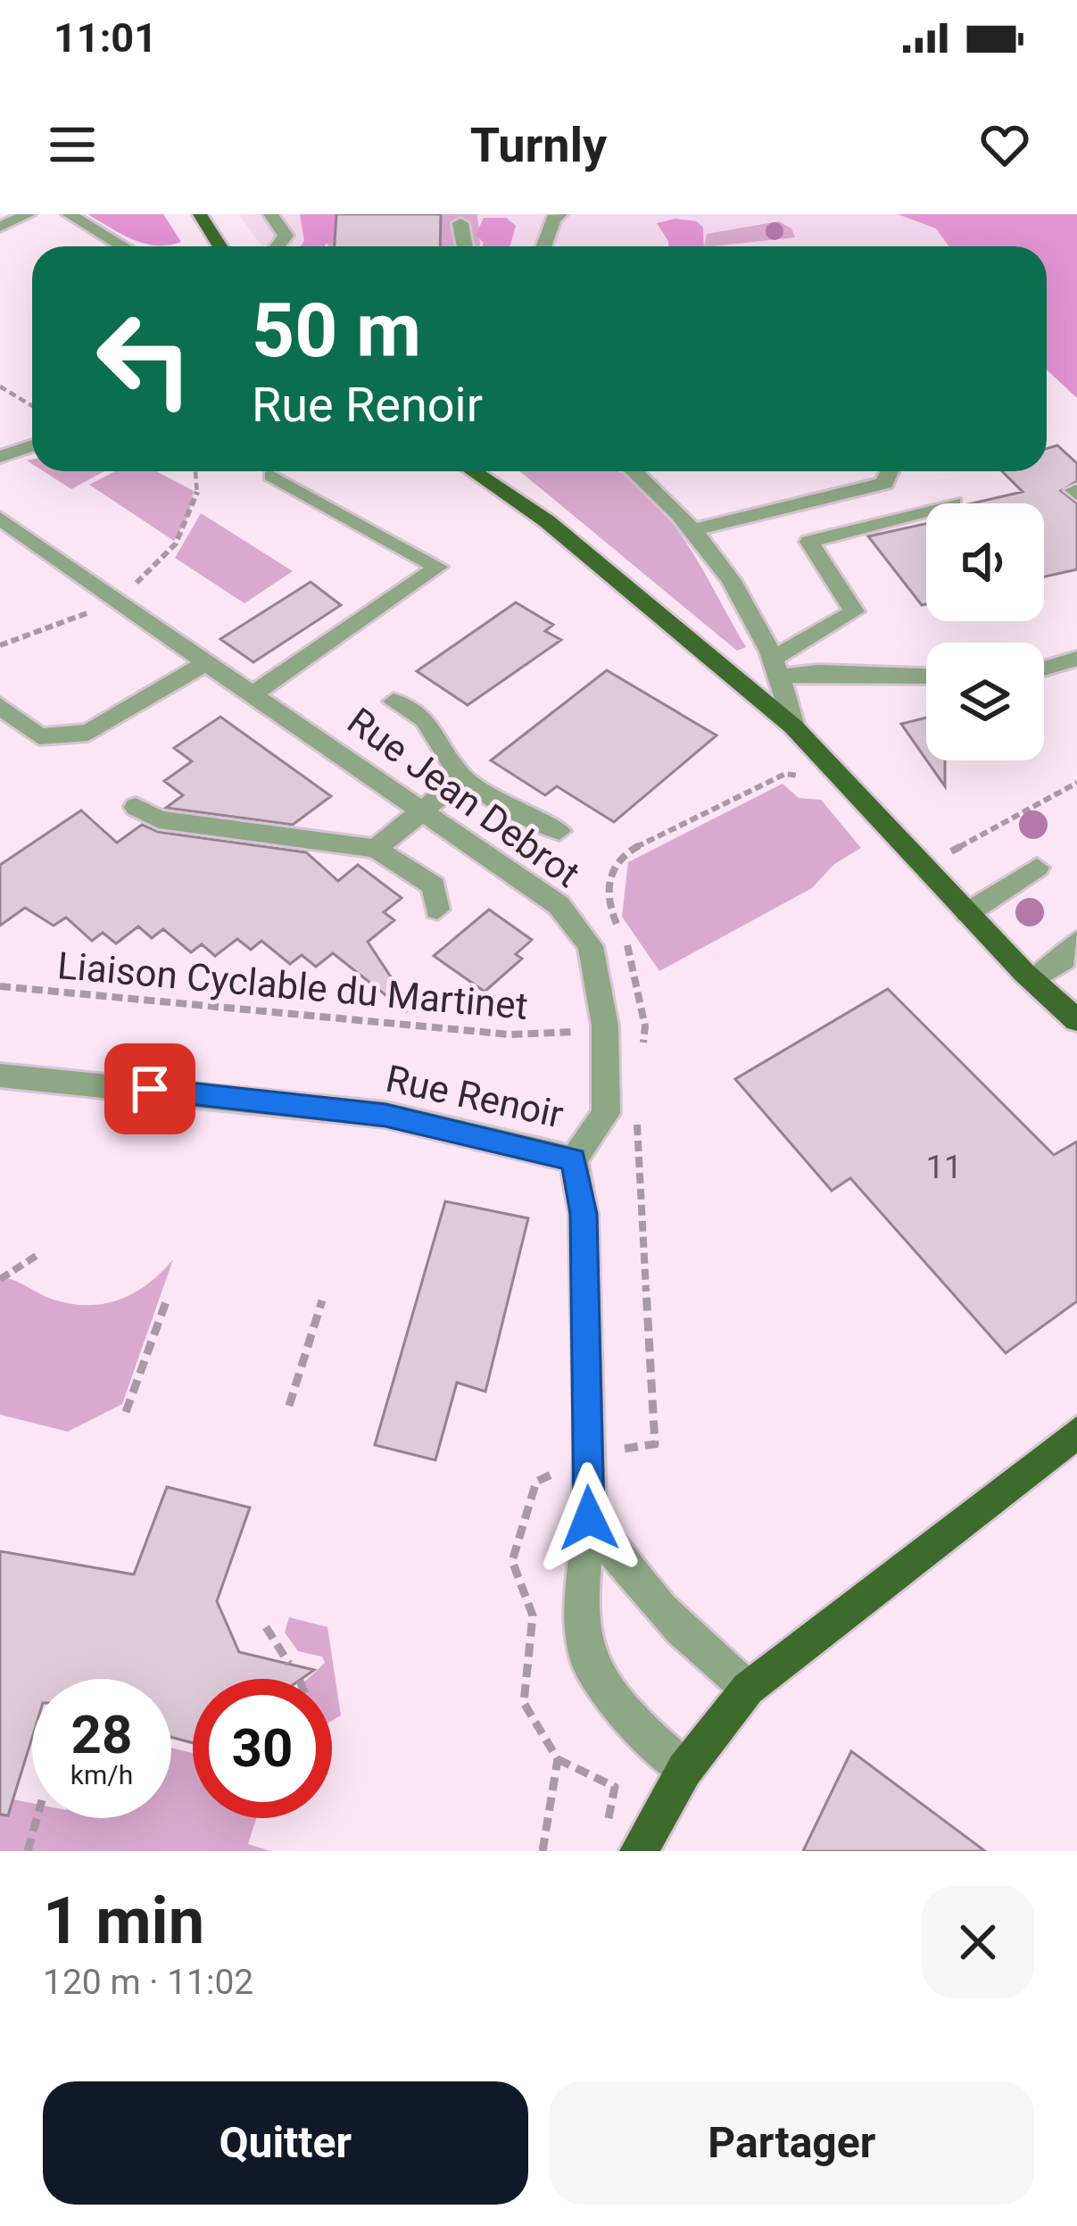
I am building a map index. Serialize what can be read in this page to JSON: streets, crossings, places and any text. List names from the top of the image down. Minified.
{"streets":{"street":["Rue Jean Debrot","Rue Renoir"],"path":["Liaison Cyclable du Martinet"]},"crossings":[["Rue Jean Debrot","Liaison Cyclable du Martinet"],["Rue Jean Debrot","Rue Renoir"]],"house_numbers":["11"],"page":{"status":"11:01","header":"Turnly","turn":["50 m","Rue Renoir"],"speed":"28 km/h","limit":"30","heading":["1 min","120 m · 11:02"],"buttons":["Quitter","Partager"]}}
